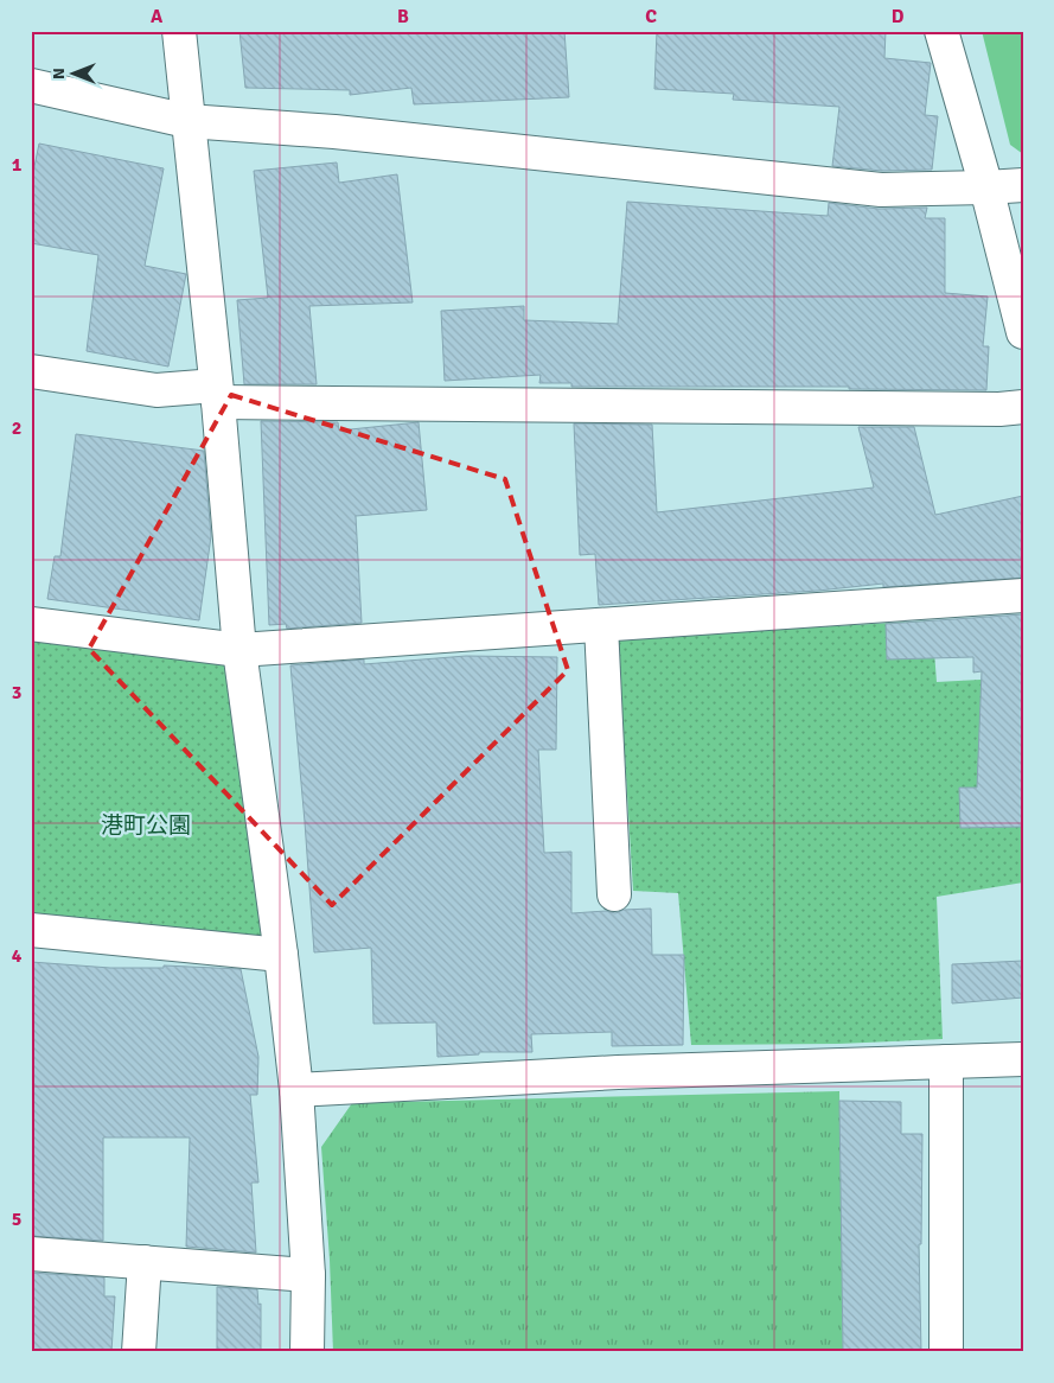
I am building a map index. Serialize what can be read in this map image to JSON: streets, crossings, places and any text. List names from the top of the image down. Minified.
{"parks":["港町公園"],"north":"left","grid":{"columns":["A","B","C","D"],"rows":["1","2","3","4","5"]}}
